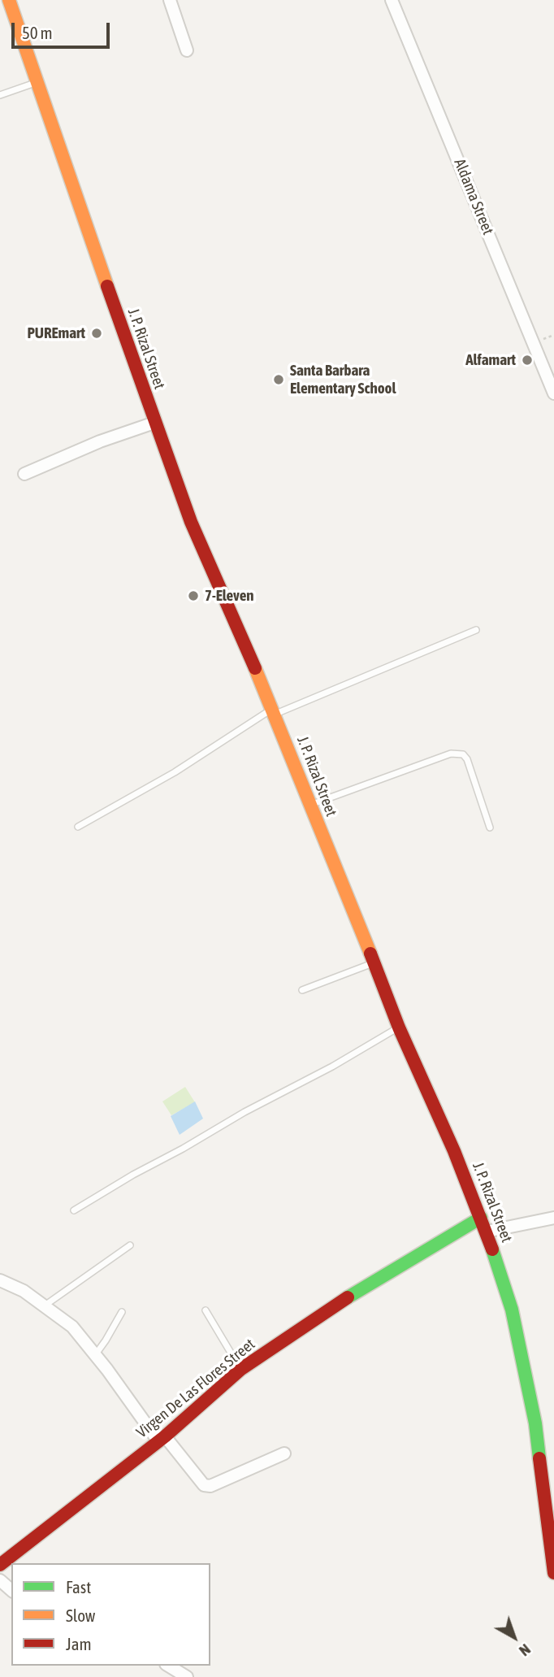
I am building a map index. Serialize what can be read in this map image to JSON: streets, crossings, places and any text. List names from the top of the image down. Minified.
{"streets":{"main road":["J. P. Rizal Street","Virgen De Las Flores Street"],"street":["Aldama Street"]},"crossings":[["J. P. Rizal Street","Virgen De Las Flores Street"]],"places":["PUREmart","Alfamart","Santa Barbara Elementary School","7-Eleven"],"legend":["Fast","Slow","Jam"],"scale_bar":"50 m","north":"bottom right"}
